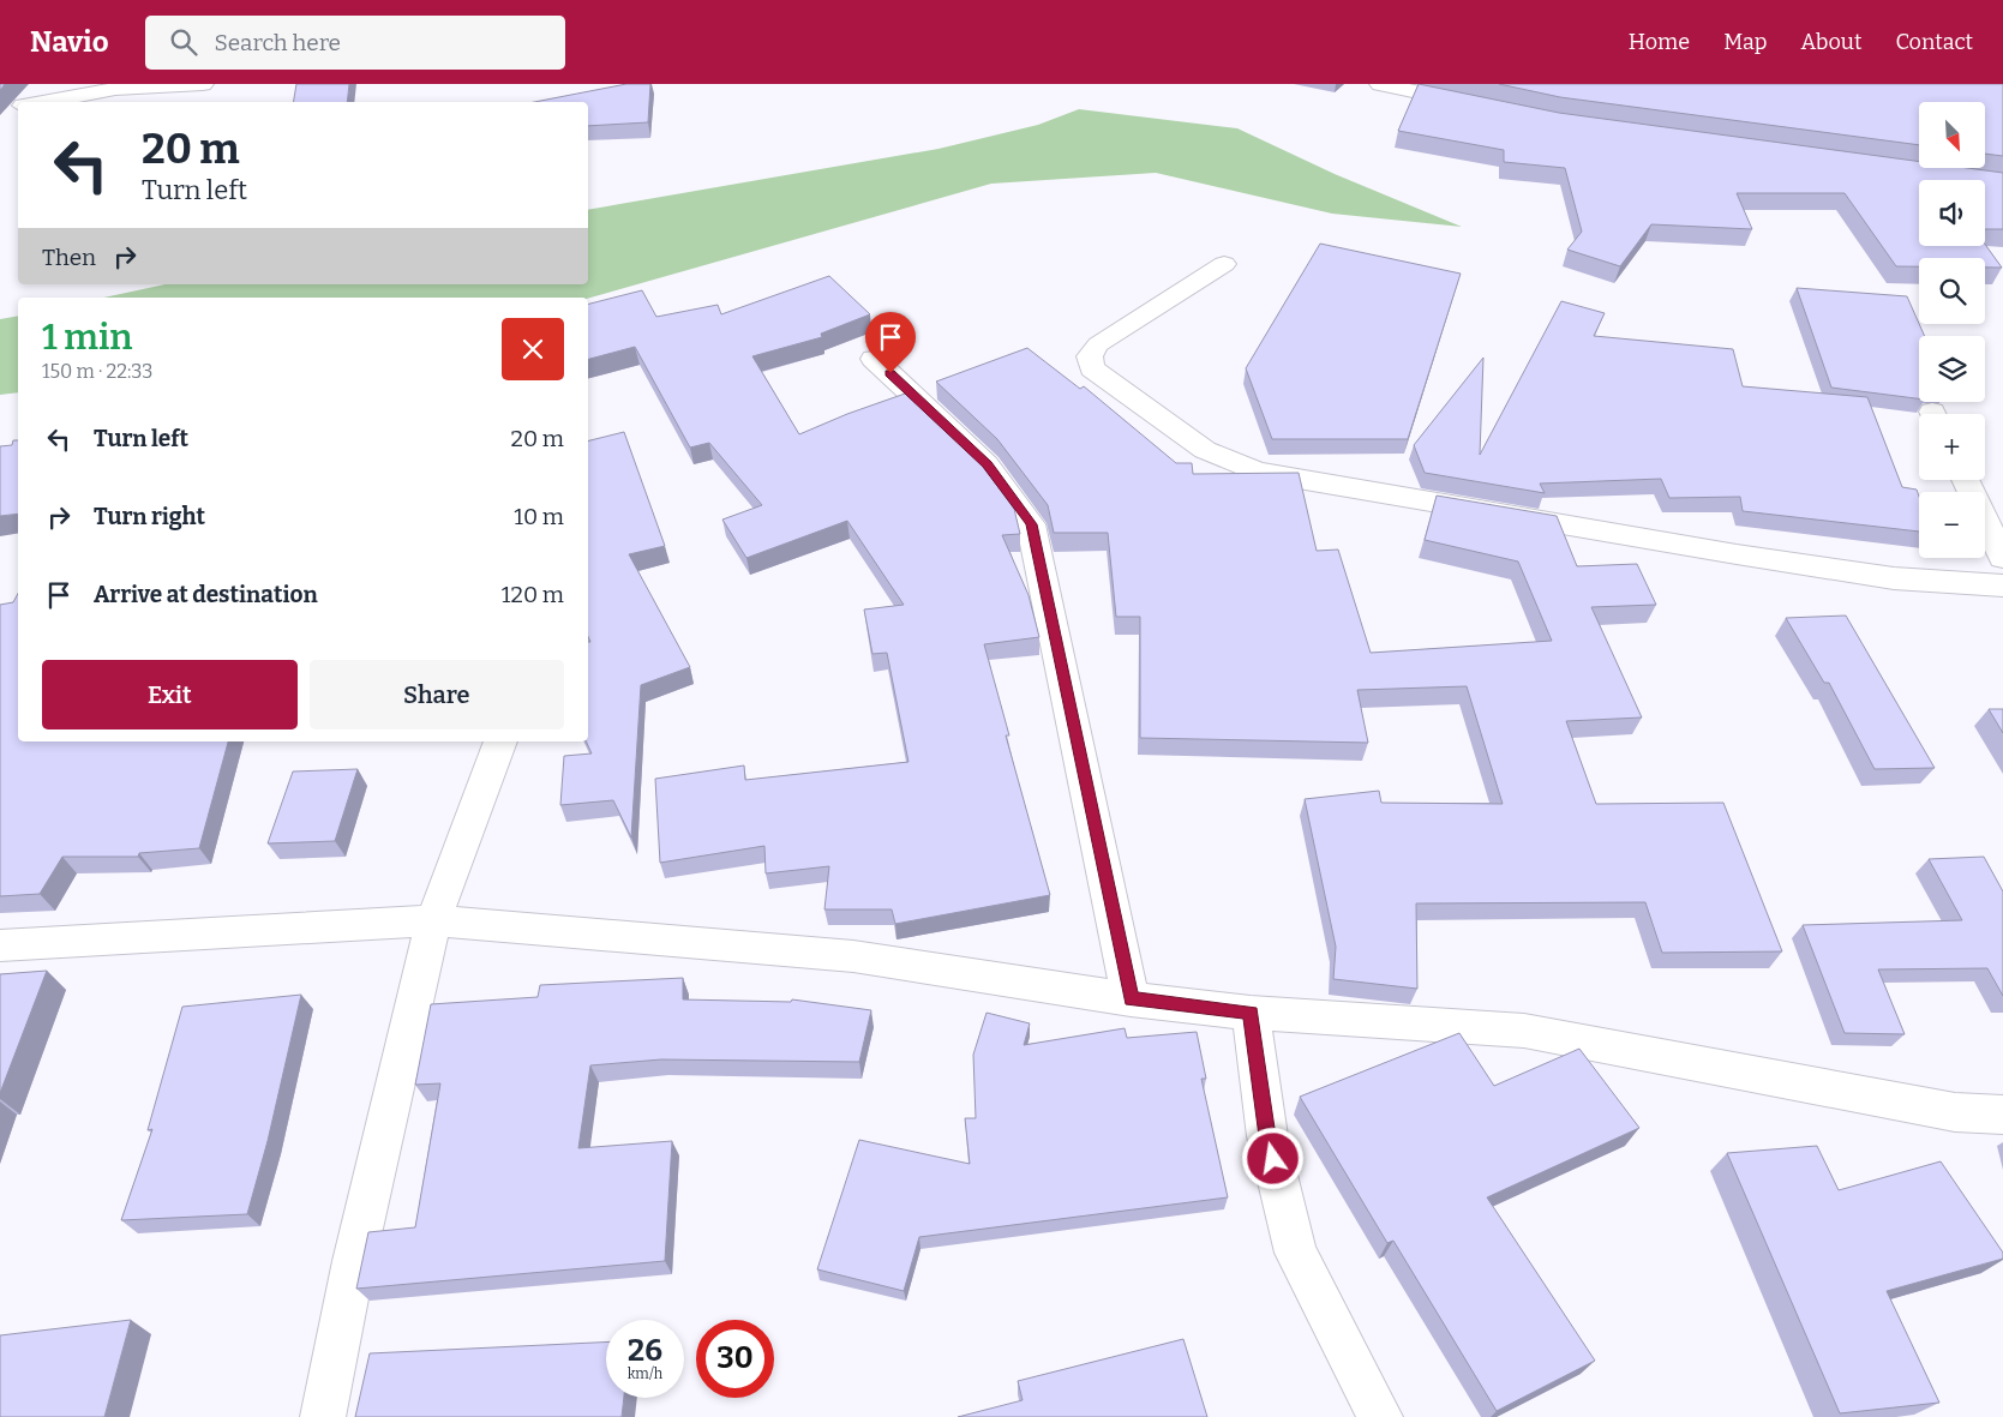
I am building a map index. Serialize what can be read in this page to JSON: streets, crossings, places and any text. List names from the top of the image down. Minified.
{"north":"bottom right","page":{"header":"Navio","search":"Search here","nav":["Home","Map","About","Contact"],"map_buttons":["+","−"],"turn":["20 m","Turn left"],"then":"Then","heading":["1 min","150 m · 22:33"],"list":[{"name":"Turn left","value":"20 m"},{"name":"Turn right","value":"10 m"},{"name":"Arrive at destination","value":"120 m"}],"buttons":["Exit","Share"],"speed":"26 km/h","limit":"30"}}
